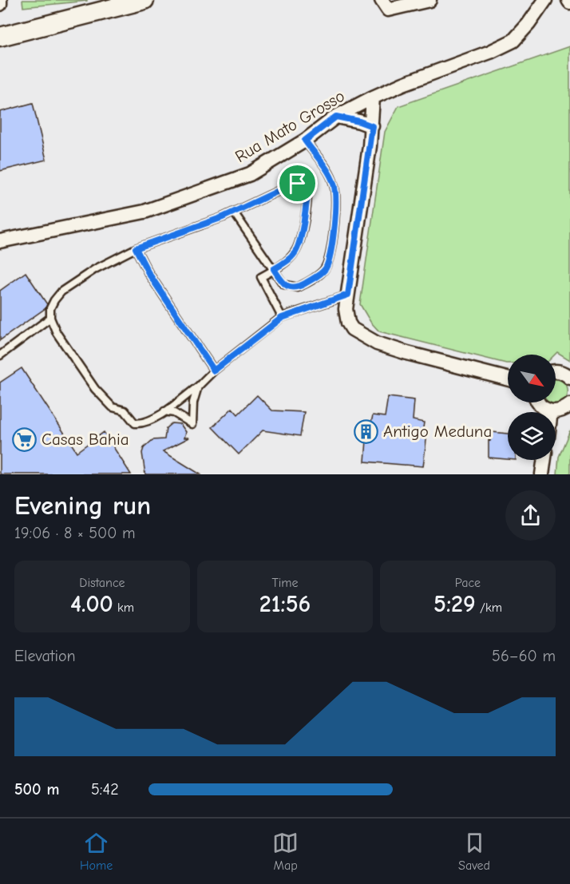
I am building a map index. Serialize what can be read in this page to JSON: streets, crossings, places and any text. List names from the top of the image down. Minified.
{"streets":{"street":["Rua Mato Grosso"]},"places":{"building":["Antigo Meduna"],"supermarket":["Casas Bahia"]},"north":"bottom right","page":{"heading":["Evening run","19:06 · 8 × 500 m"],"stats":[["Distance","4.00 km"],["Time","21:56"],["Pace","5:29 /km"]],"chart":["Elevation","56–60 m"],"list":[{"name":"500 m","note":"5:42"}],"tabs":["Home","Map","Saved"]}}
